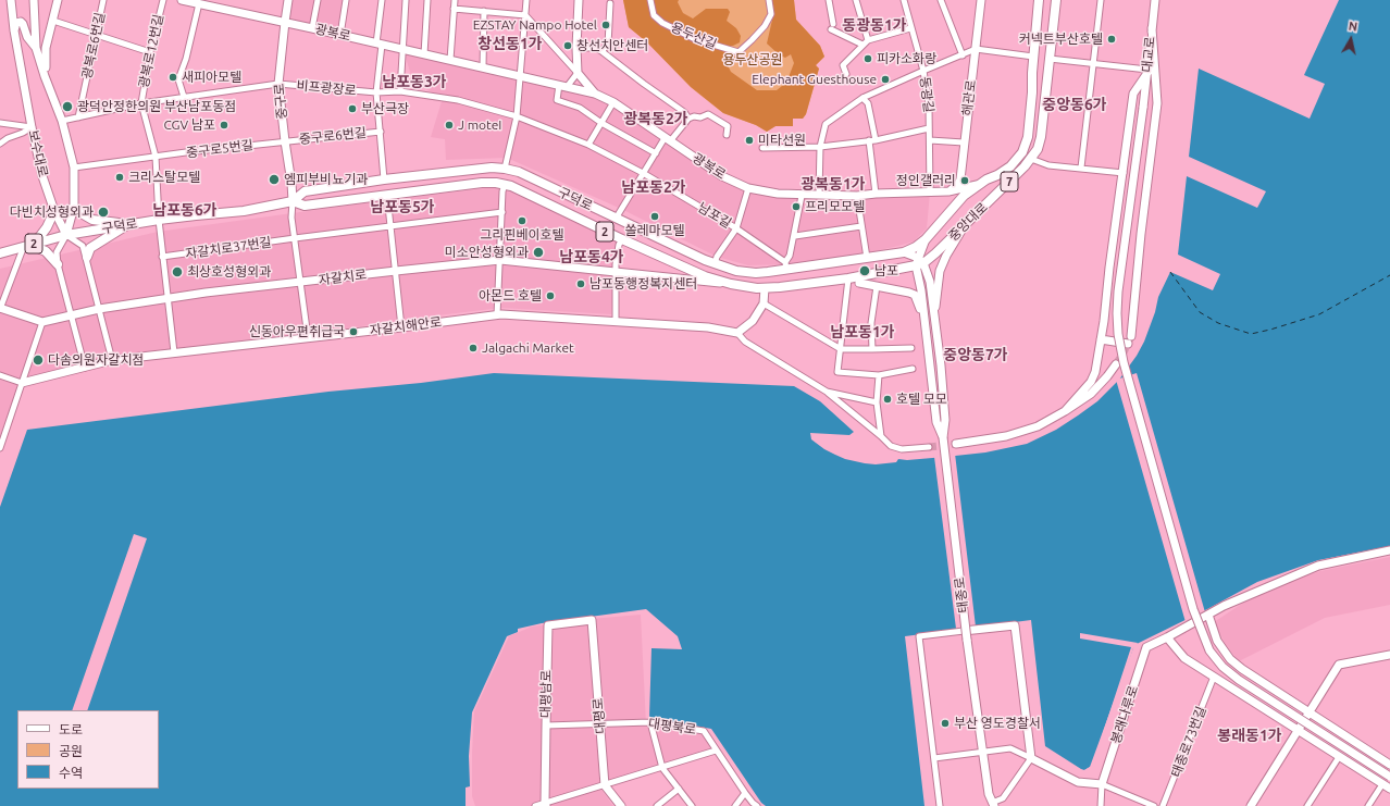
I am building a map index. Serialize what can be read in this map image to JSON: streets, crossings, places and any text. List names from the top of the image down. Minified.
{"streets":{"main road":["광복로","대교로","해관로","중구로","보수대로","7","구덕로","중앙대로","2","자갈치로","자갈치해안로","태종로","대평남로","봉래나루로","대평로"],"street":["용두산길","광복로6번길","광복로12번길","비프광장로","동광길","중구로6번길","중구로5번길","남포길","자갈치로37번길","대평북로","태종로73번길"]},"crossings":[["광복로","동광길"],["광복로","해관로"],["광복로","중구로"],["광복로","중앙대로"],["광복로6번길","비프광장로"],["광복로12번길","비프광장로"],["비프광장로","중구로"],["비프광장로","남포길"],["중구로","중구로6번길"],["중구로","중구로5번길"],["중구로","구덕로"],["중구로6번길","중구로5번길"],["보수대로","구덕로"],["구덕로","남포길"],["구덕로","중앙대로"],["구덕로","자갈치로"],["구덕로","태종로"],["중앙대로","태종로"],["대평남로","대평로"],["대평남로","대평북로"],["대평로","대평북로"]],"districts":["동광동1가","창선동1가","남포동3가","중앙동6가","광복동2가","광복동1가","남포동2가","남포동5가","남포동6가","남포동4가","남포동1가","중앙동7가","봉래동1가"],"parks":["용두산공원"],"places":["EZSTAY Nampo Hotel","커넥트부산호텔","창선치안센터","피카소화랑","새피아모텔","Elephant Guesthouse","광덕안정한의원 부산남포동점","부산극장","CGV 남포","J moteI","미타선원","크리스탈모텔","엠피부비뇨기과","정인갤러리","프리모모텔","다빈치성형외과","쏠레마모텔","그리핀베이호텔","미소안성형외과","남포","최상호성형외과","남포동행정복지센터","아몬드 호텔","신동아우편취급국","Jalgachi Market","다솜의원자갈치점","호텔 모모","부산 영도경찰서"],"legend":["도로","공원","수역"],"north":"top"}
